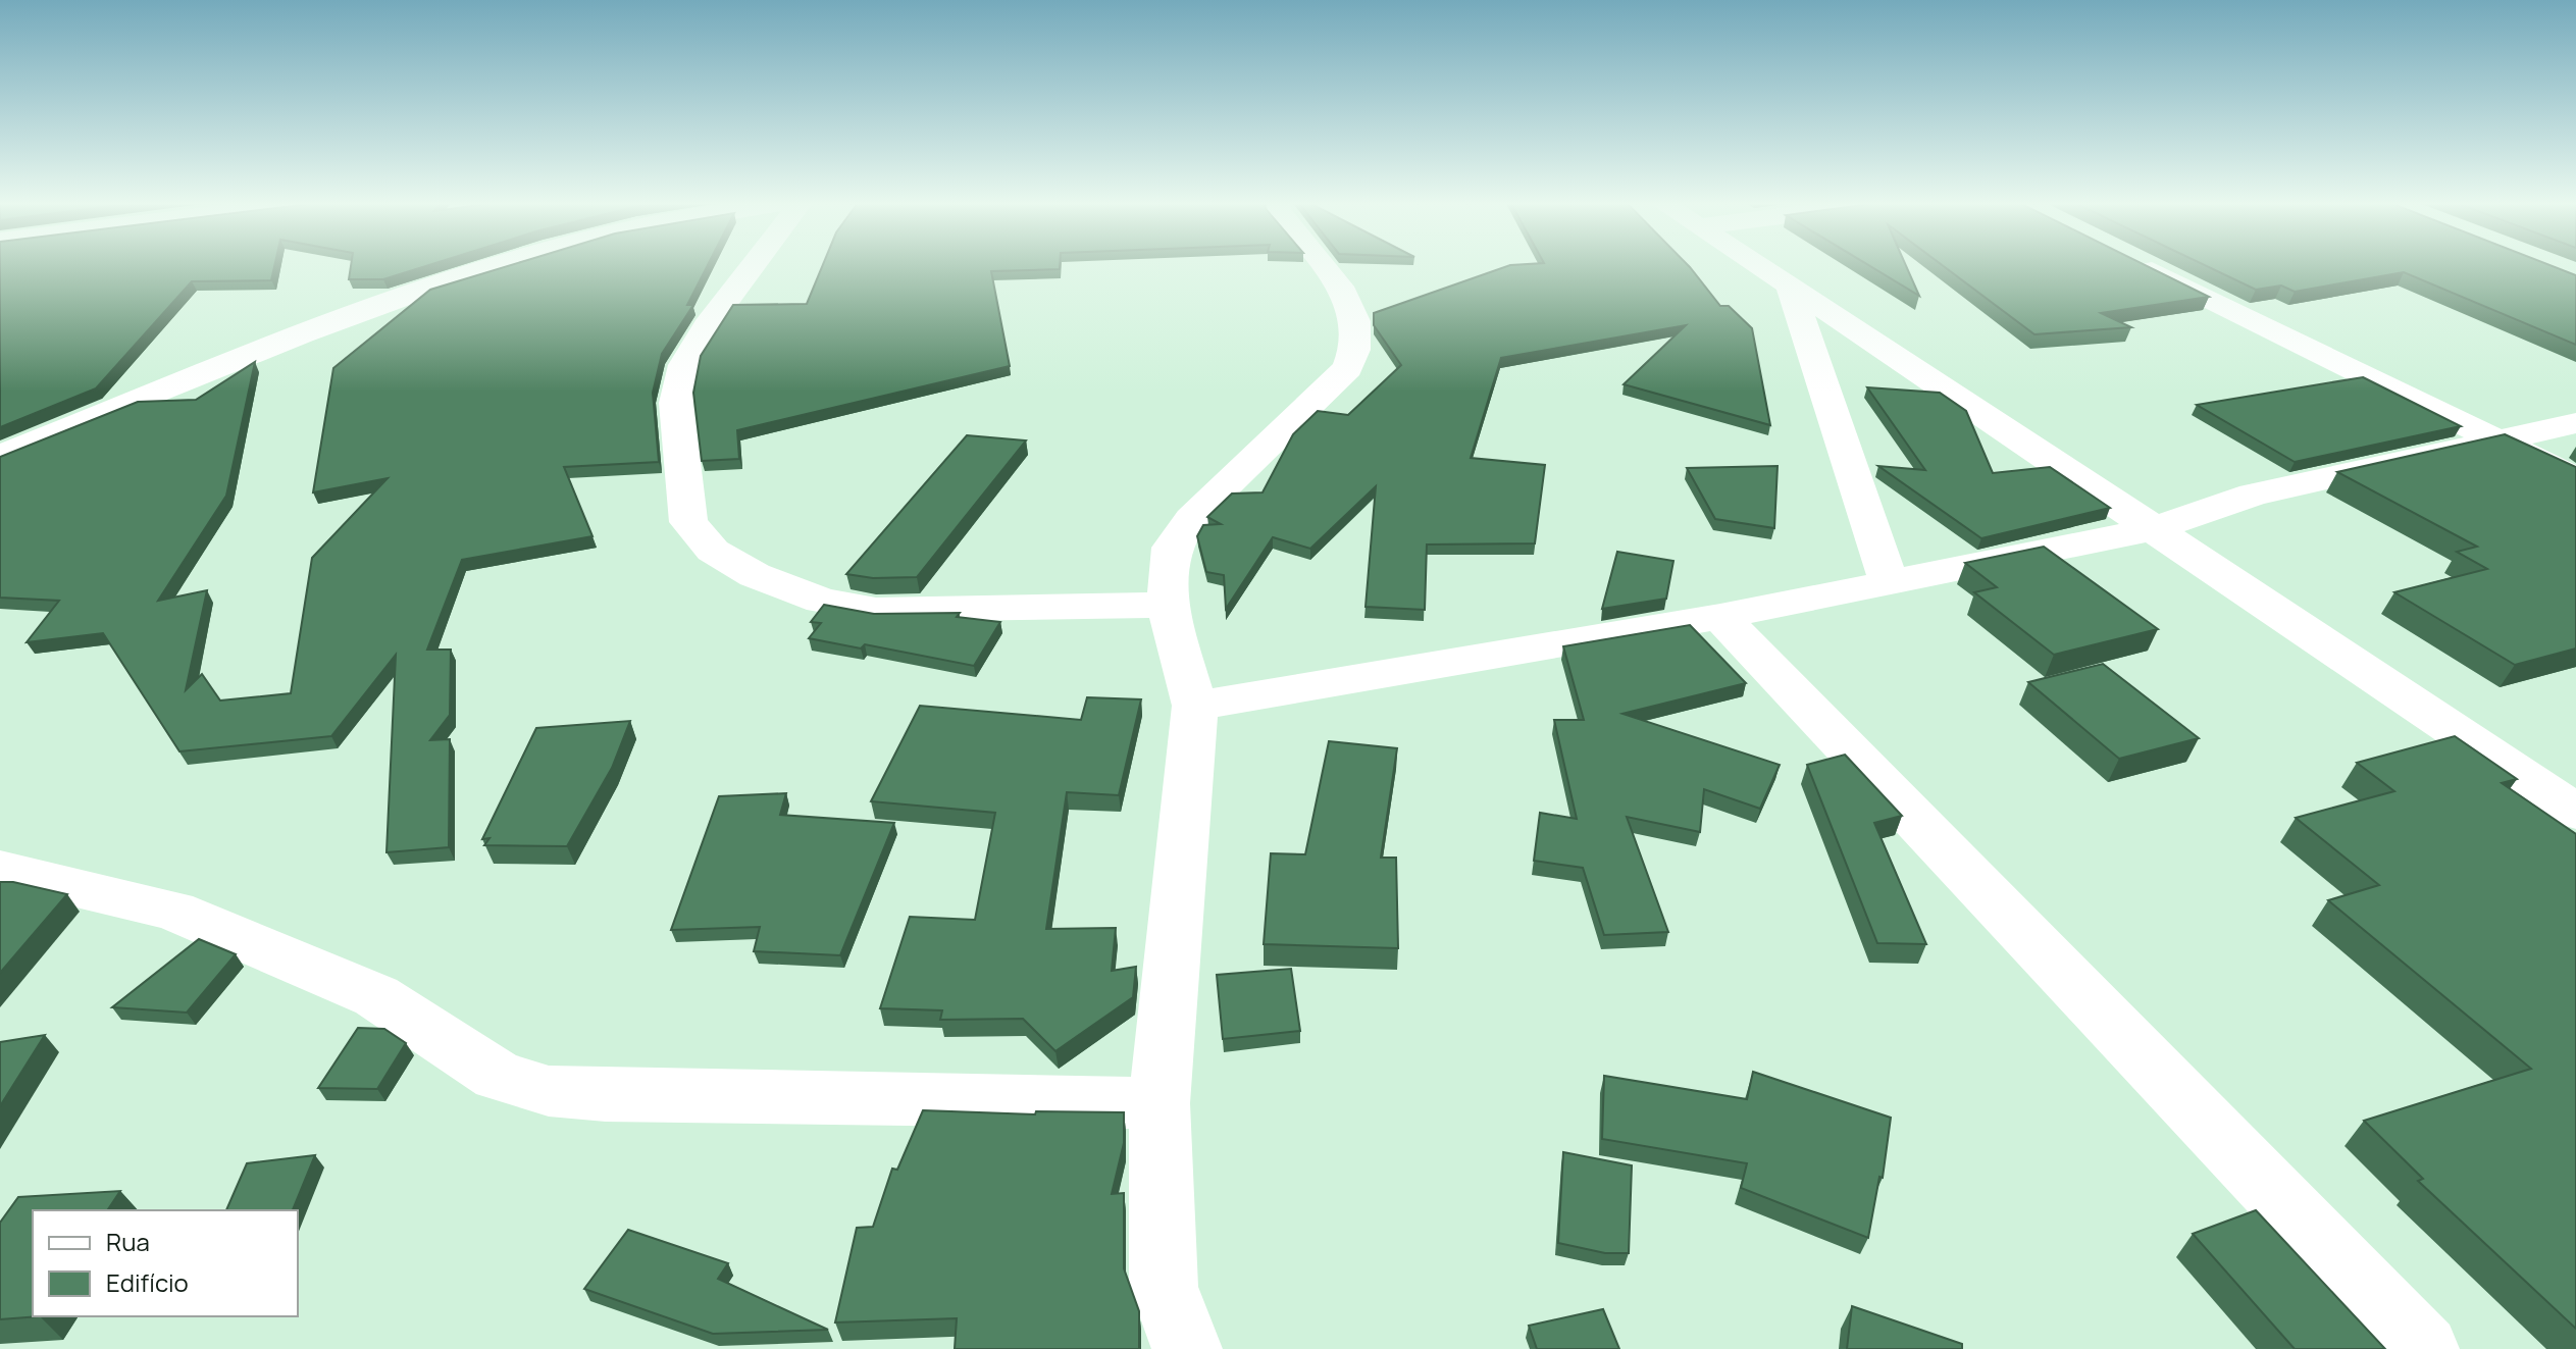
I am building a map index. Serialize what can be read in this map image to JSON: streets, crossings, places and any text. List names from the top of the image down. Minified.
{"legend":["Rua","Edifício"]}
